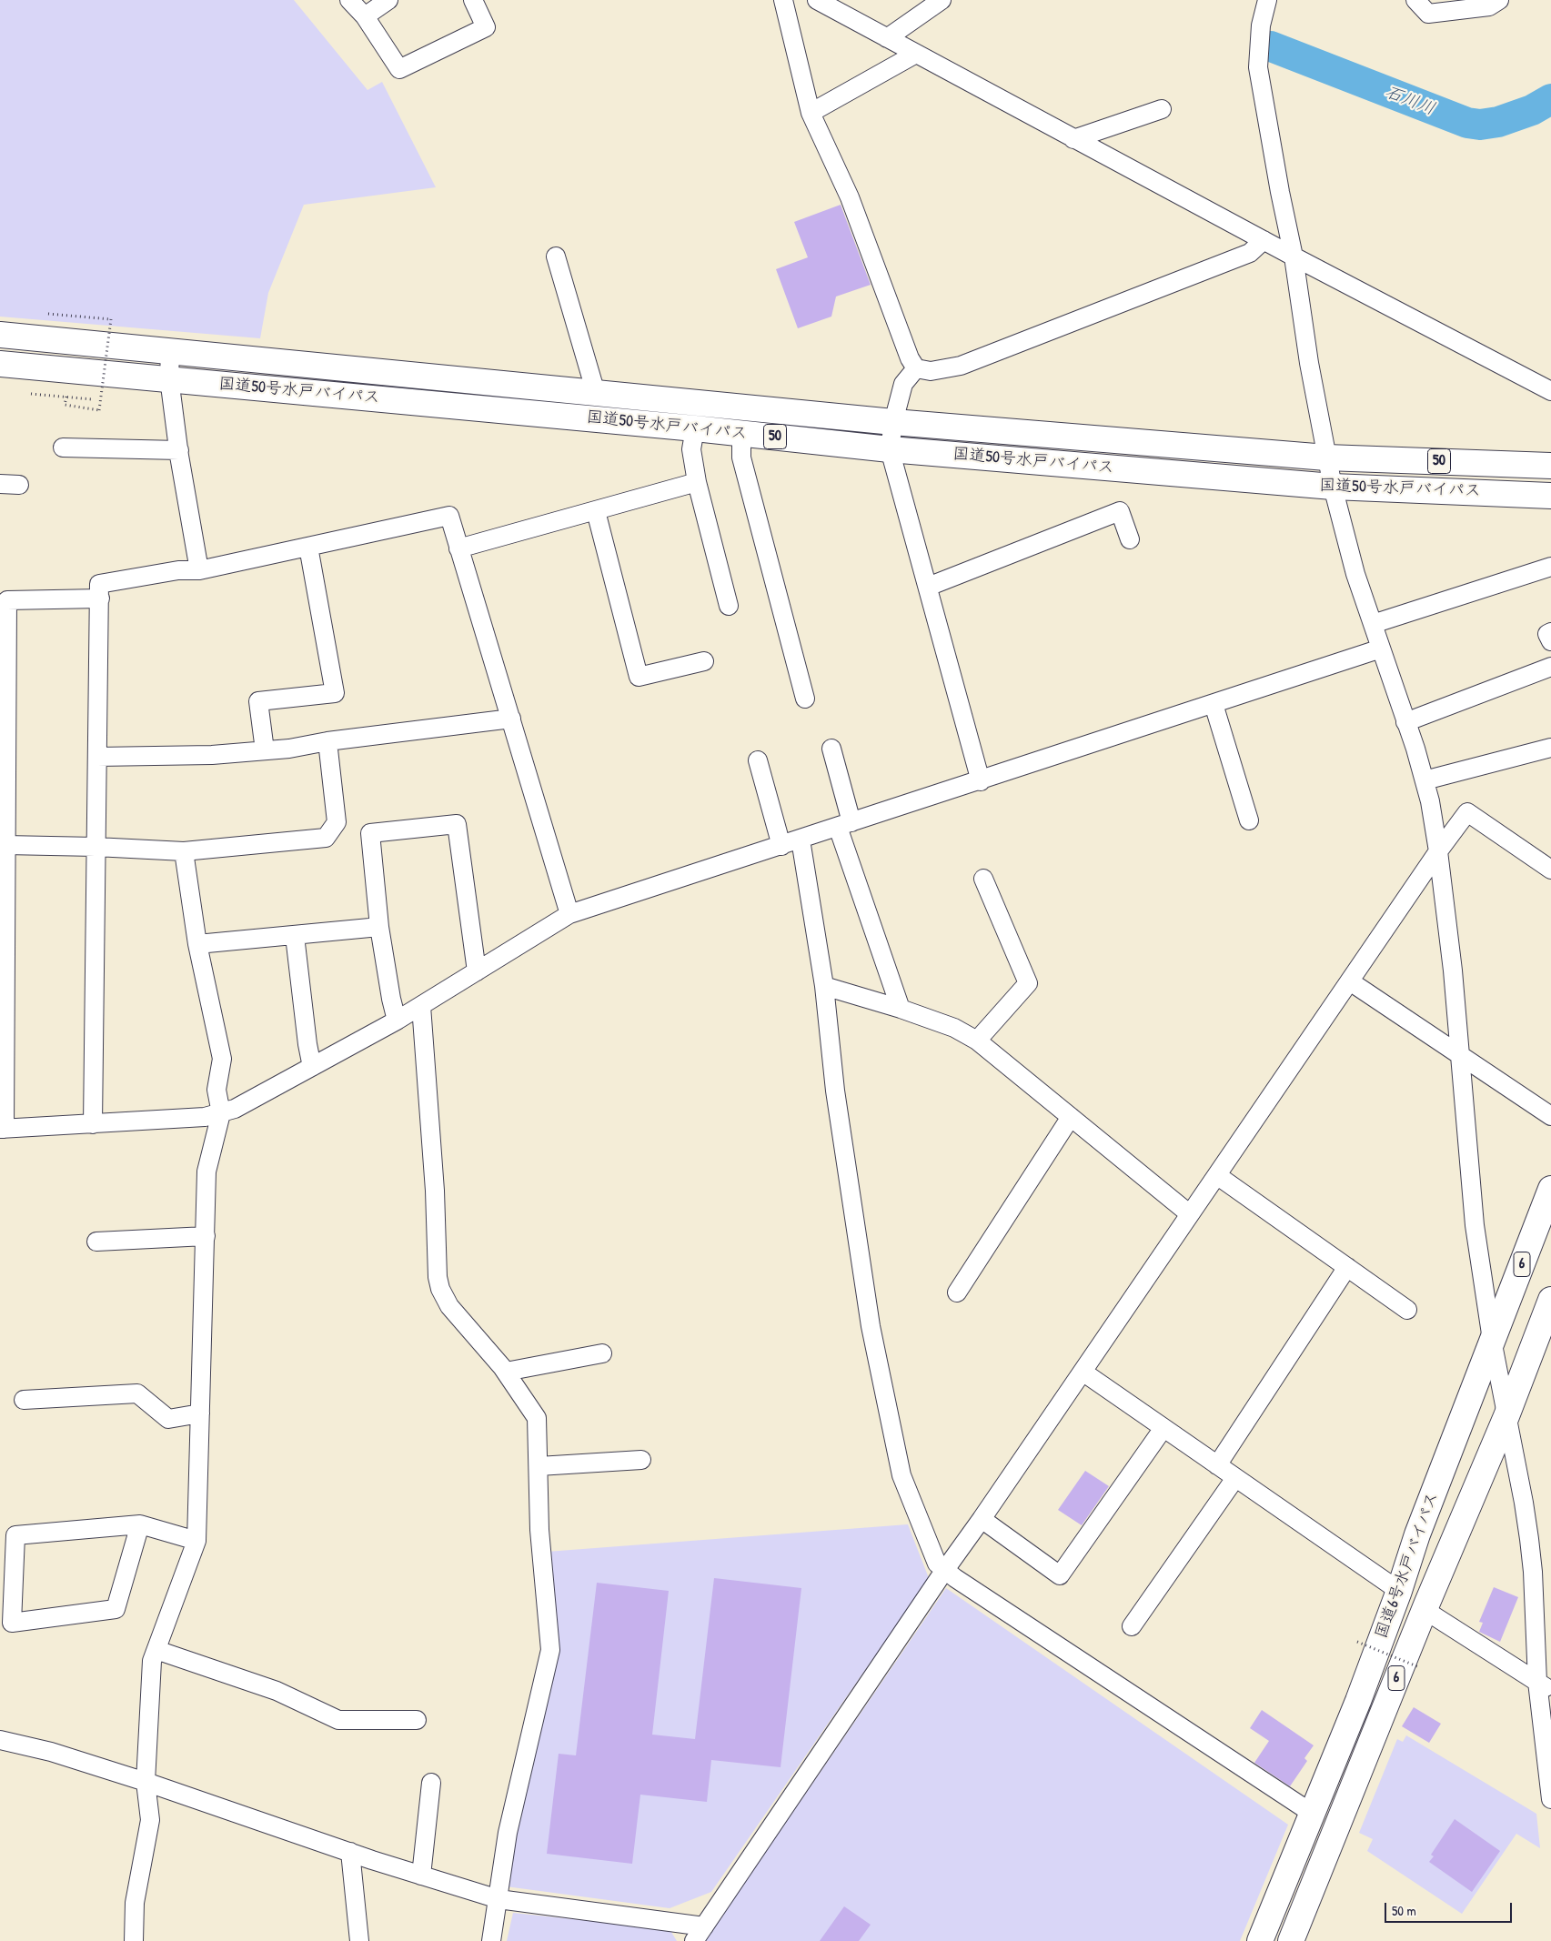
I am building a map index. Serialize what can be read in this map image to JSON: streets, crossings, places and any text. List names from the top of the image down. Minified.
{"streets":{"highway":["国道50号水戸バイパス","50","6","国道6号水戸バイパス"]},"water":["石川川"],"scale_bar":"50 m"}
